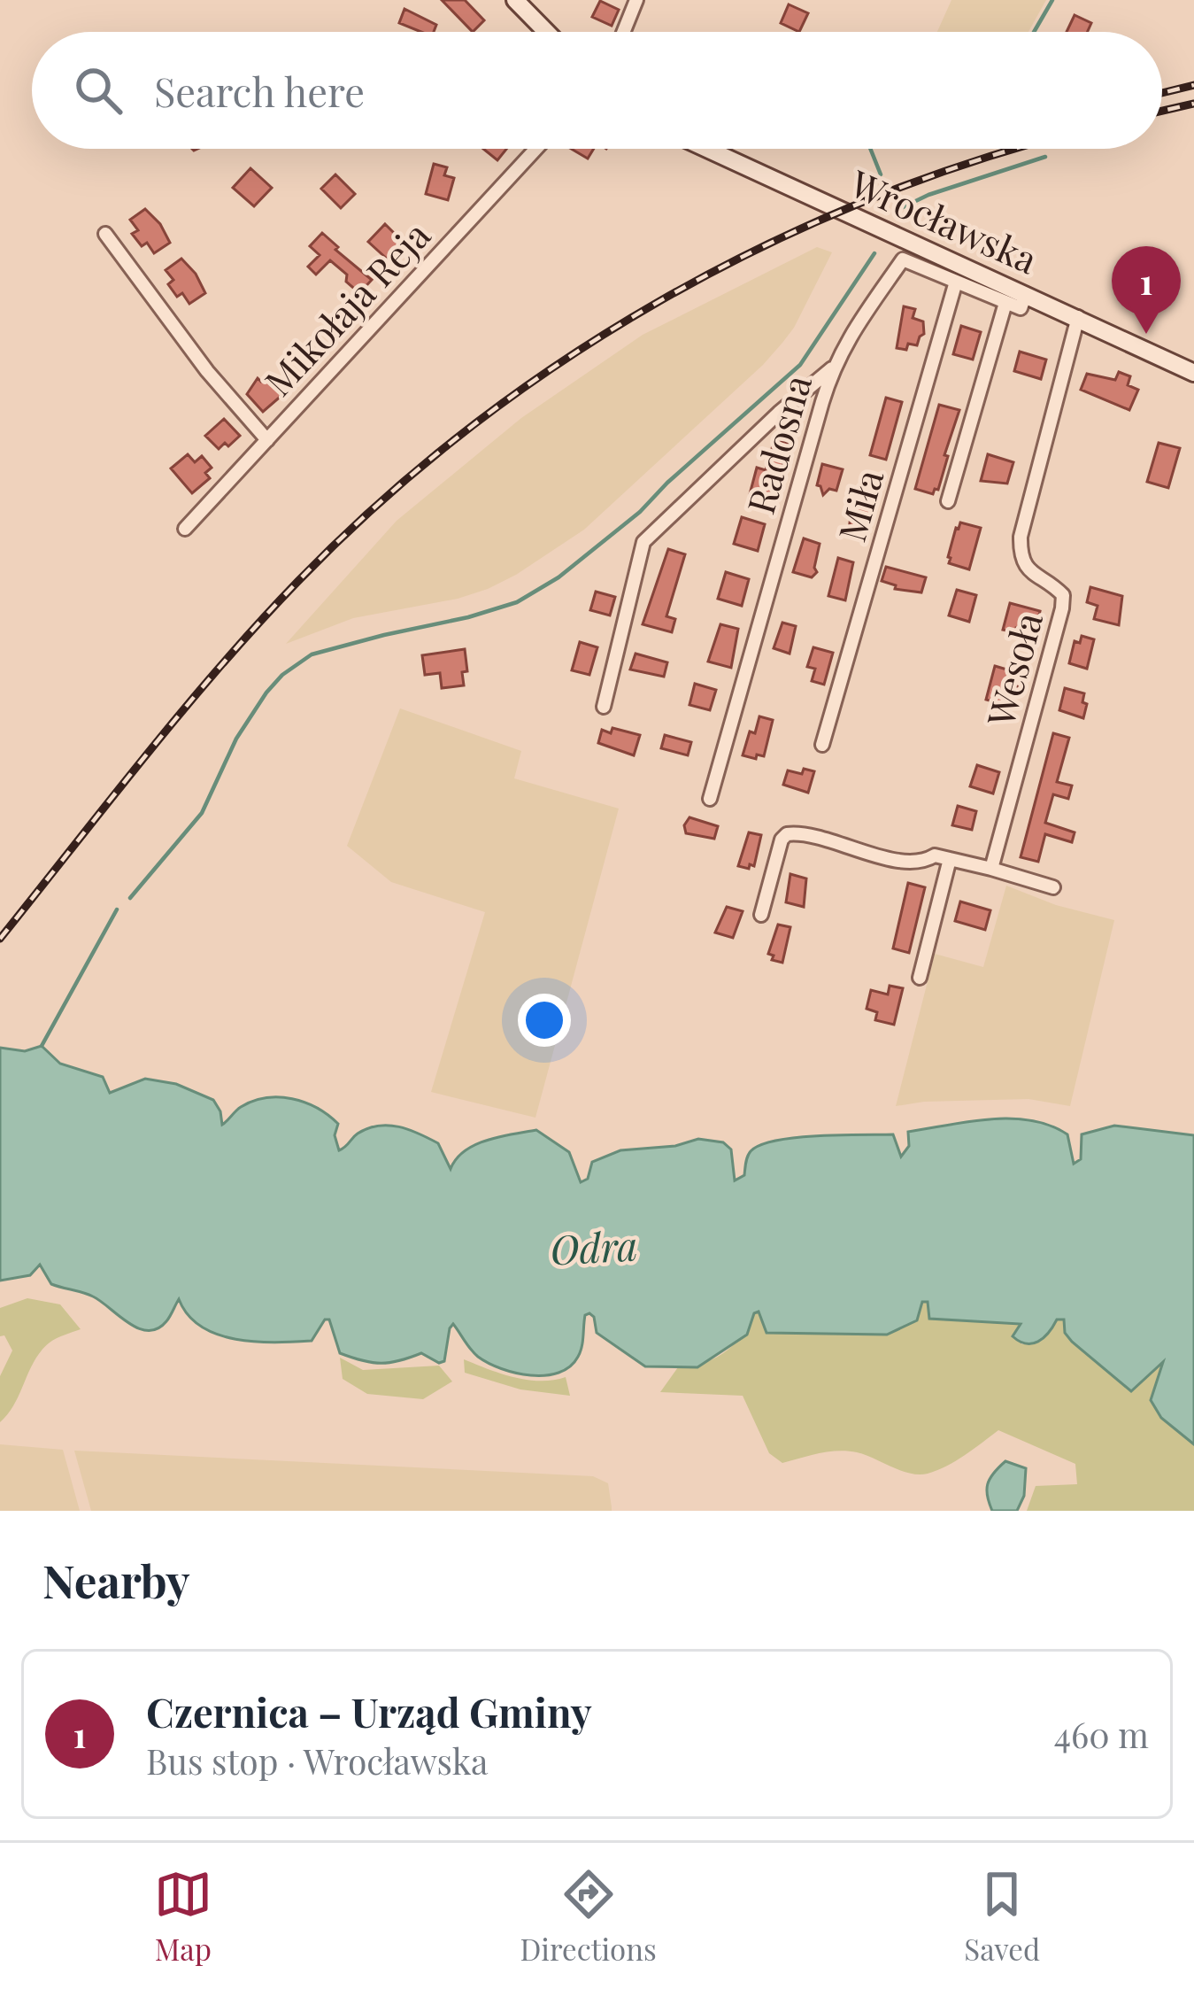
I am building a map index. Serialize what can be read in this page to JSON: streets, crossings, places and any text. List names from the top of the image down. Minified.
{"streets":{"main road":["Wrocławska"],"street":["Mikołaja Reja","Radosna","Miła","Wesoła"]},"crossings":[["Wrocławska","Wesoła"],["Radosna","Miła"]],"water":["Odra"],"page":{"search":"Search here","pins":"1","heading":"Nearby","list":[{"mark":"1","name":"Czernica – Urząd Gminy","note":"Bus stop · Wrocławska","value":"460 m"}],"nav":["Map","Directions","Saved"]}}
